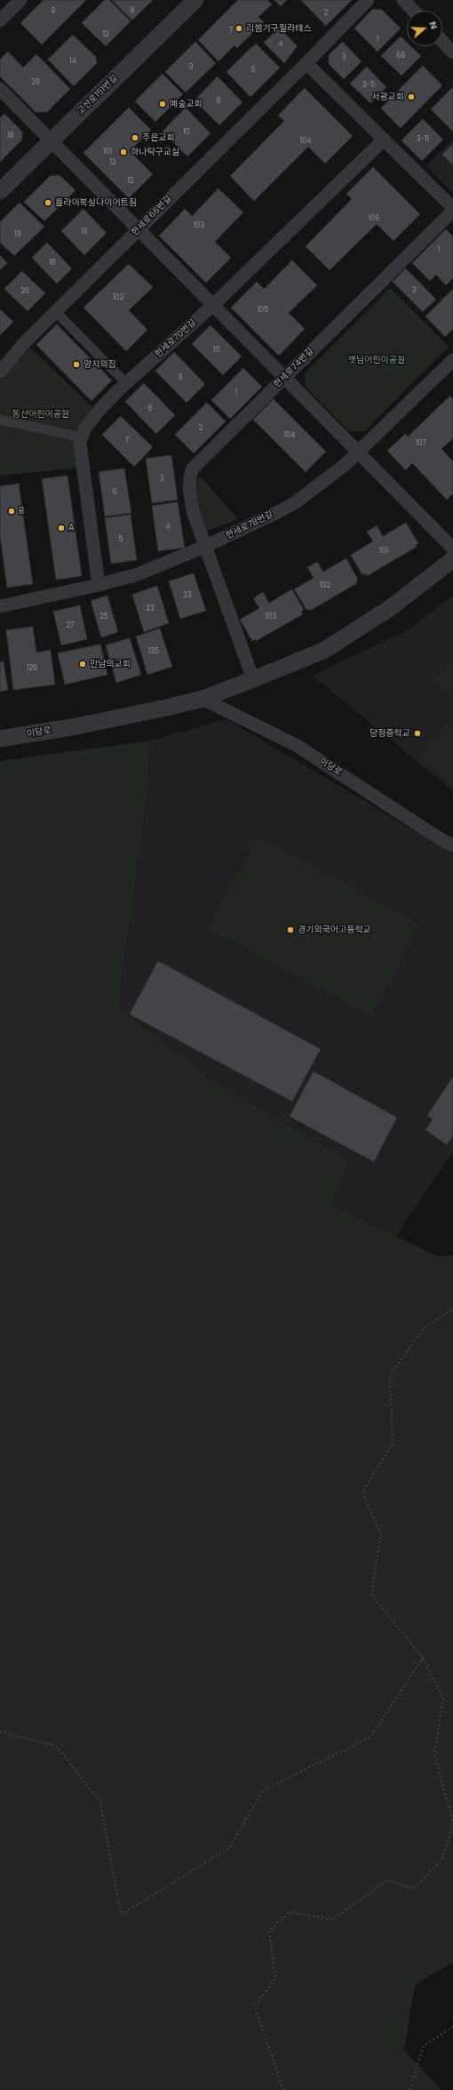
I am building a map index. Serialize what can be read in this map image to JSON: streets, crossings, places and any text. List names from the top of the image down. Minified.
{"streets":{"street":["고산로151번길","한세로66번길","한세로70번길","한세로74번길","한세로78번길","이당로"]},"crossings":[["한세로70번길","한세로78번길"],["한세로74번길","한세로78번길"],["한세로74번길","이당로"]],"parks":["햇님어린이공원","동산어린이공원"],"places":["리썸기구필라테스","서광교회","예숲교회","주은교회","하나탁구교실","플라이복싱다이어트짐","양지의집","B","A","만남의교회","당정중학교","경기외국어고등학교"],"house_numbers":["8","9","2","7","12","1","4","68","3","14","9","6","29","3-5","8","10","18","3-11","104","101","12","12","106","103","16","19","1","18","3","20","102","105","10","9","1","8","2","104","7","107","3","6","4","5","101","102","23","23","25","103","27","135","129"],"north":"right"}
